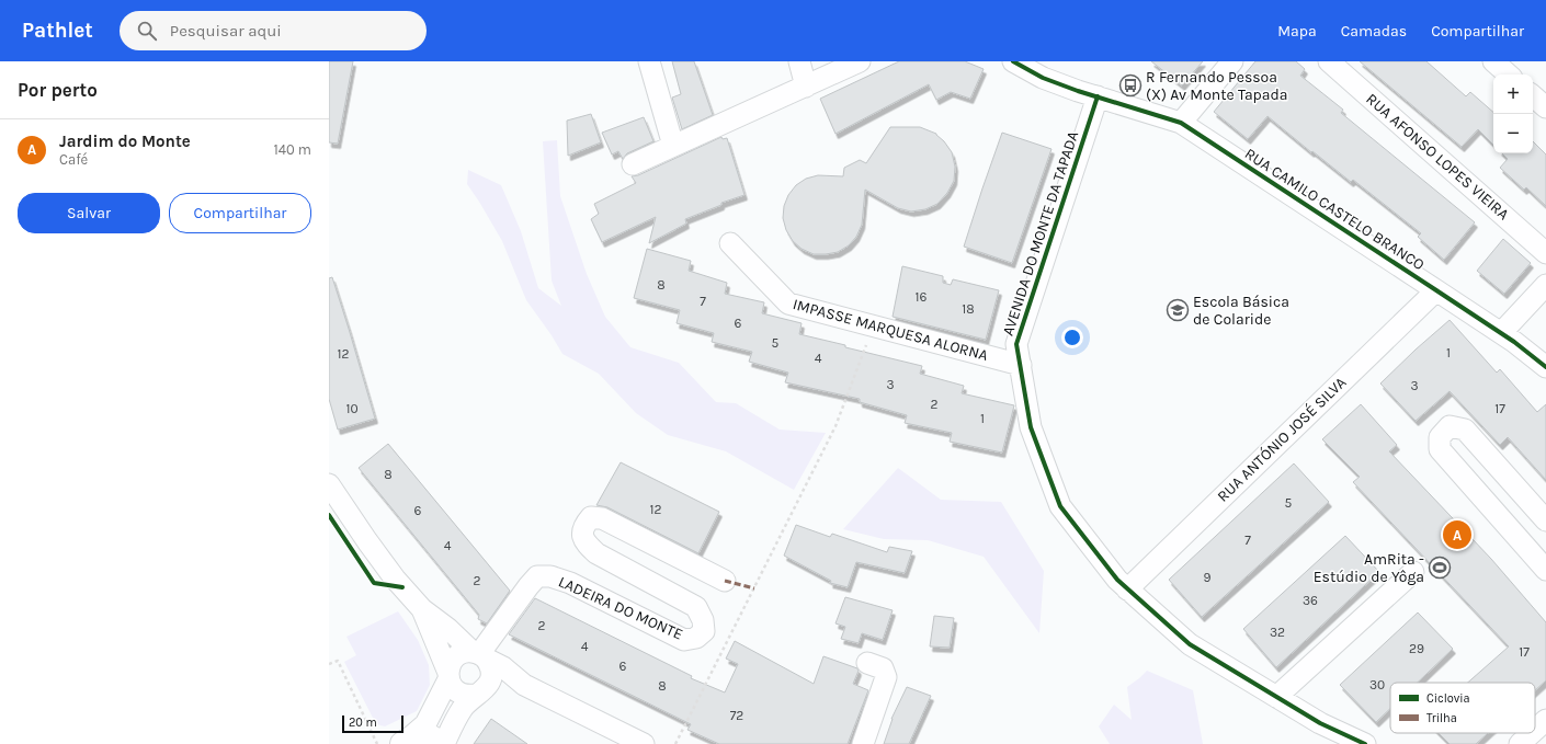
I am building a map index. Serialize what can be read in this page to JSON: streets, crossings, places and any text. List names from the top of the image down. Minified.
{"streets":{"street":["RUA AFONSO LOPES VIEIRA","RUA CAMILO CASTELO BRANCO","AVENIDA DO MONTE DA TAPADA","IMPASSE MARQUESA ALORNA","RUA ANTÓNIO JOSÉ SILVA","LADEIRA DO MONTE"]},"crossings":[["RUA CAMILO CASTELO BRANCO","AVENIDA DO MONTE DA TAPADA"],["RUA CAMILO CASTELO BRANCO","RUA ANTÓNIO JOSÉ SILVA"],["AVENIDA DO MONTE DA TAPADA","IMPASSE MARQUESA ALORNA"],["AVENIDA DO MONTE DA TAPADA","RUA ANTÓNIO JOSÉ SILVA"]],"places":{"bus stop":["R Fernando Pessoa (X) Av Monte Tapada"],"school or university":["Escola Básica de Colaride"],"sports":["AmRita - Estúdio de Yôga"]},"house_numbers":["8","16","7","18","6","5","1","12","4","3","3","2","10","17","1","8","5","12","6","7","4","9","2","36","2","32","4","29","17","6","30","8","72"],"legend":["Ciclovia","Trilha"],"scale_bar":"20 m","page":{"header":"Pathlet","search":"Pesquisar aqui","nav":["Mapa","Camadas","Compartilhar"],"heading":"Por perto","map_buttons":["+","−"],"list":[{"mark":"A","name":"Jardim do Monte","note":"Café","value":"140 m"}],"buttons":["Salvar","Compartilhar"],"pins":"A","scale":"20 m"}}
